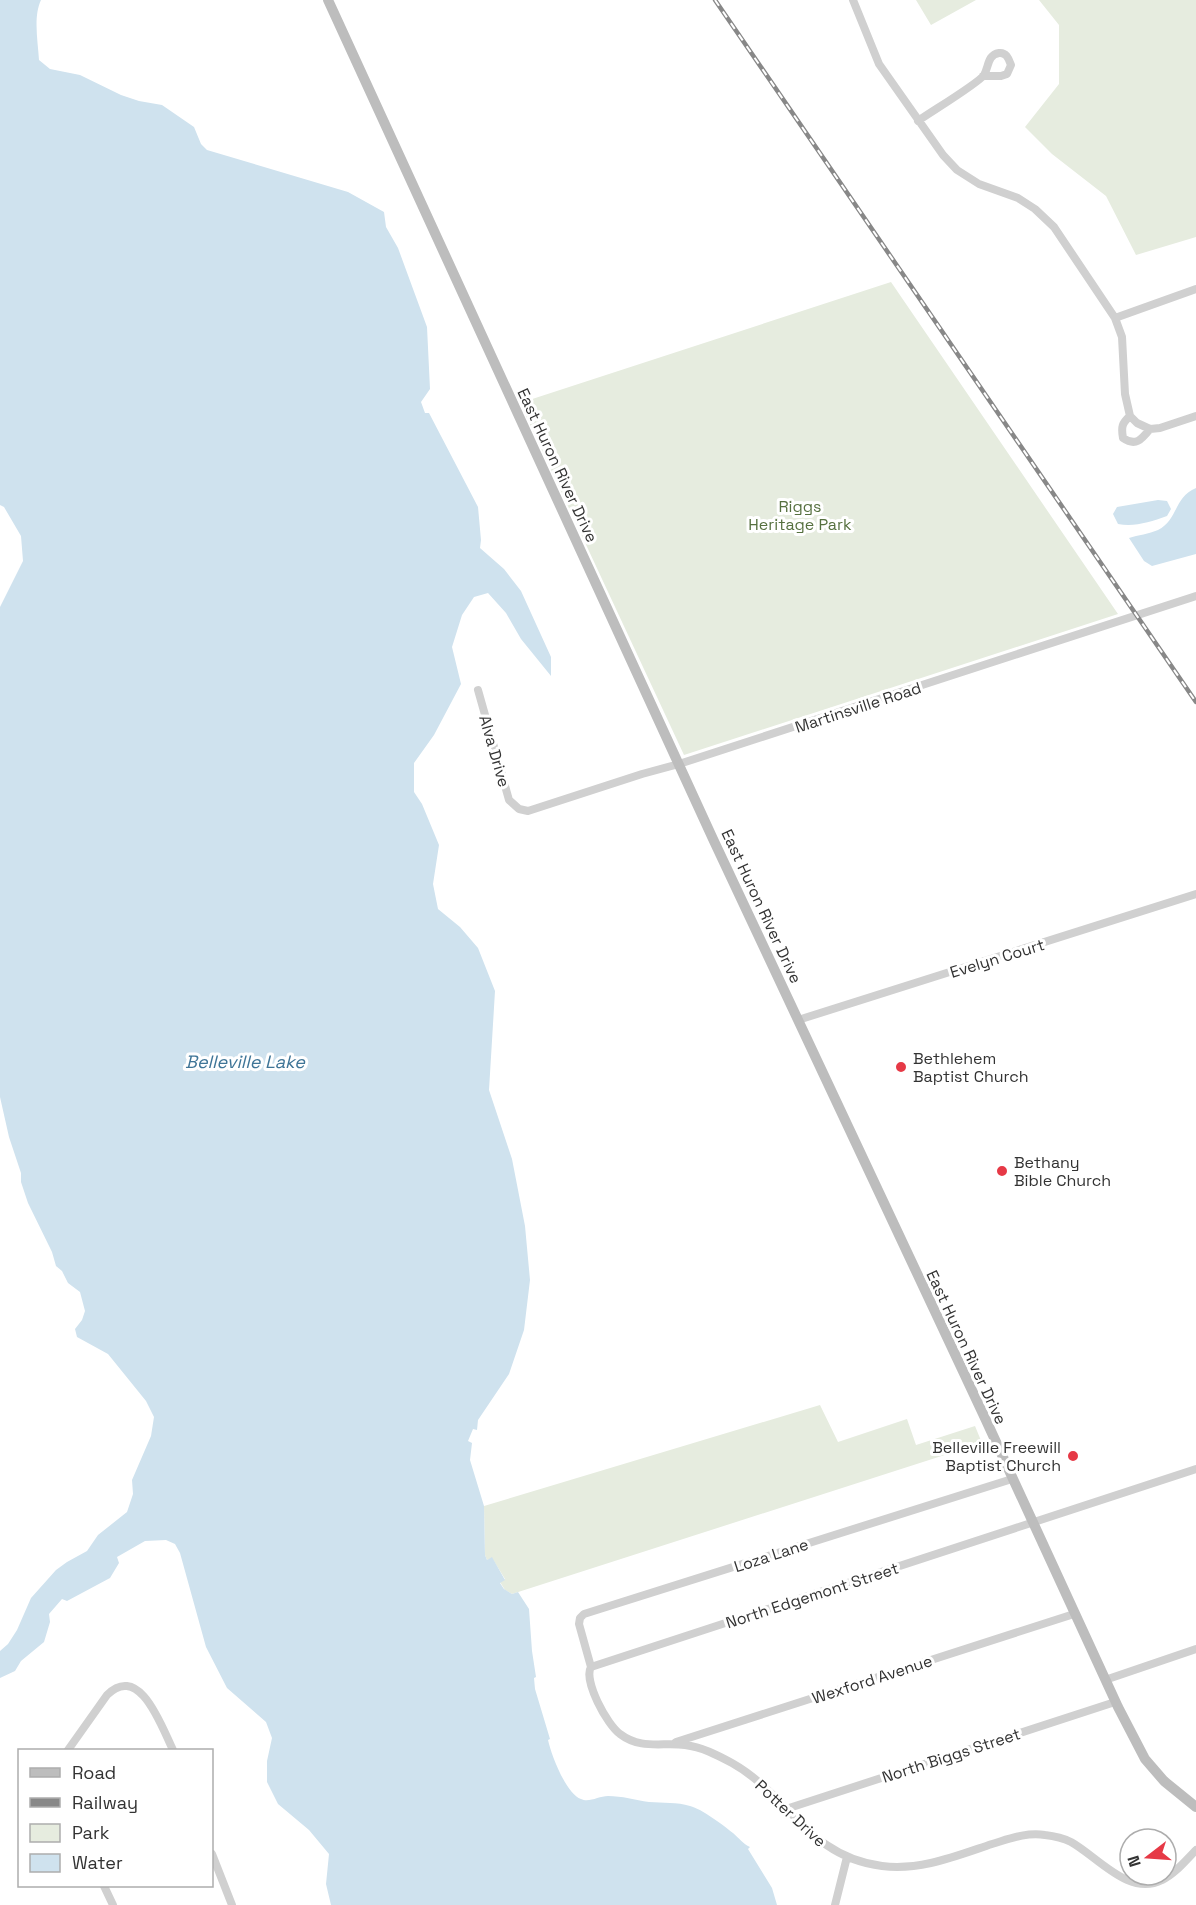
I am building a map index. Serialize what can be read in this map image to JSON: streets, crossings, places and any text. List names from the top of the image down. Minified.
{"streets":{"main road":["East Huron River Drive"],"street":["Martinsville Road","Alva Drive","Evelyn Court","Loza Lane","North Edgemont Street","Wexford Avenue","North Biggs Street","Potter Drive"]},"crossings":[["East Huron River Drive","Martinsville Road"],["East Huron River Drive","Evelyn Court"],["East Huron River Drive","Loza Lane"],["East Huron River Drive","North Edgemont Street"],["East Huron River Drive","Wexford Avenue"],["East Huron River Drive","North Biggs Street"],["Martinsville Road","Alva Drive"],["Loza Lane","North Edgemont Street"],["Loza Lane","Potter Drive"],["North Edgemont Street","Potter Drive"],["Wexford Avenue","Potter Drive"],["North Biggs Street","Potter Drive"]],"water":["Belleville Lake"],"parks":["Riggs Heritage Park"],"places":["Bethlehem Baptist Church","Bethany Bible Church","Belleville Freewill Baptist Church"],"legend":["Road","Railway","Park","Water"],"north":"left"}
